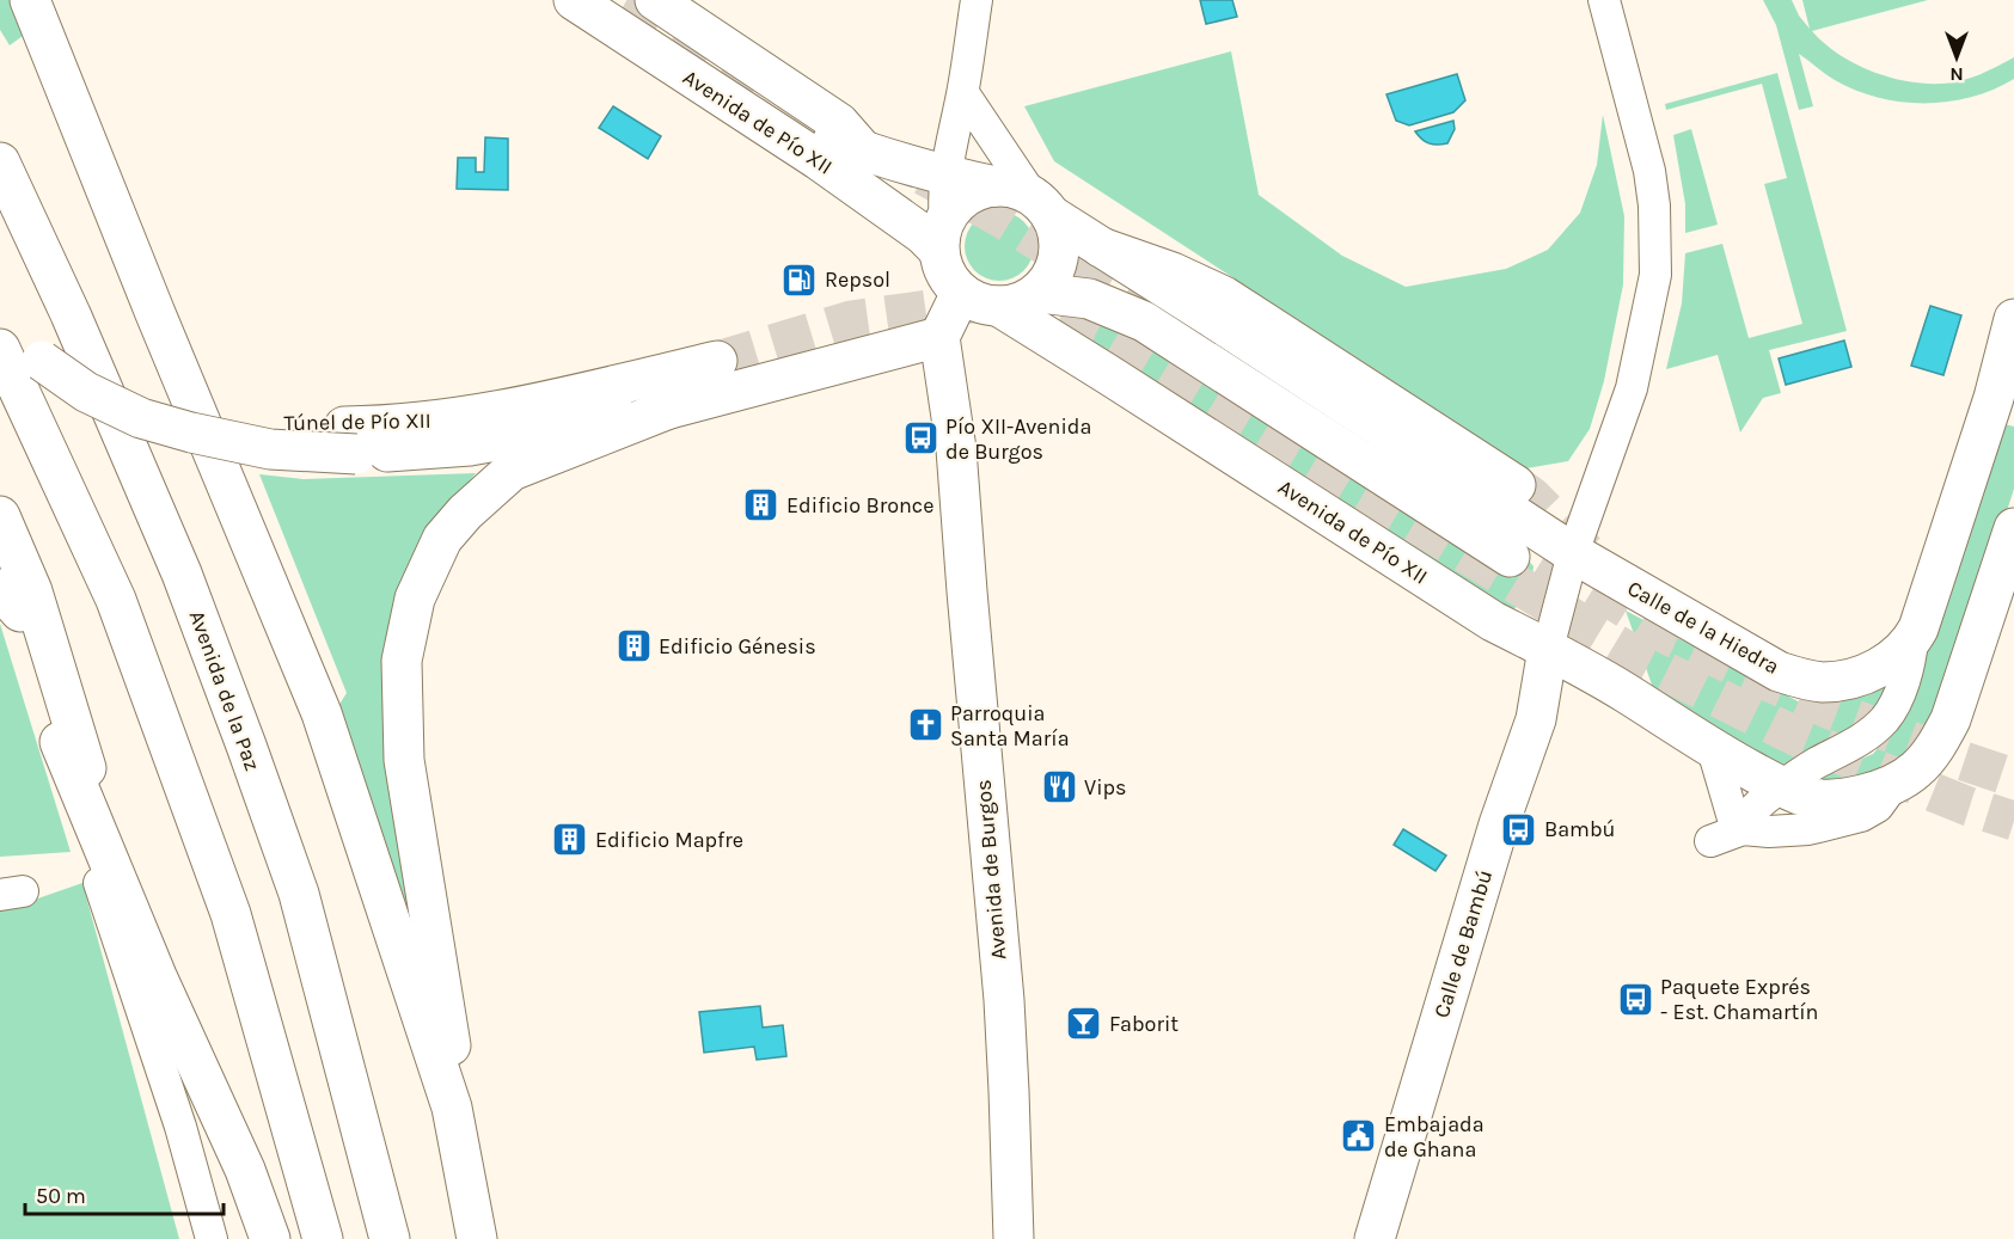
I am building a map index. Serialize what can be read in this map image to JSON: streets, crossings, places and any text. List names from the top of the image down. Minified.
{"streets":{"main road":["Avenida de Pío XII","Túnel de Pío XII","Calle de la Hiedra","Avenida de la Paz","Avenida de Burgos","Calle de Bambú"]},"crossings":[["Avenida de Pío XII","Calle de la Hiedra"],["Avenida de Pío XII","Calle de Bambú"]],"places":{"fuel station":["Repsol"],"bus stop":["Pío XII-Avenida de Burgos","Bambú","Paquete Exprés - Est. Chamartín"],"building":["Edificio Bronce","Edificio Génesis","Edificio Mapfre"],"church":["Parroquia Santa María"],"restaurant":["Vips"],"bar":["Faborit"],"public building":["Embajada de Ghana"]},"scale_bar":"50 m","north":"bottom"}
